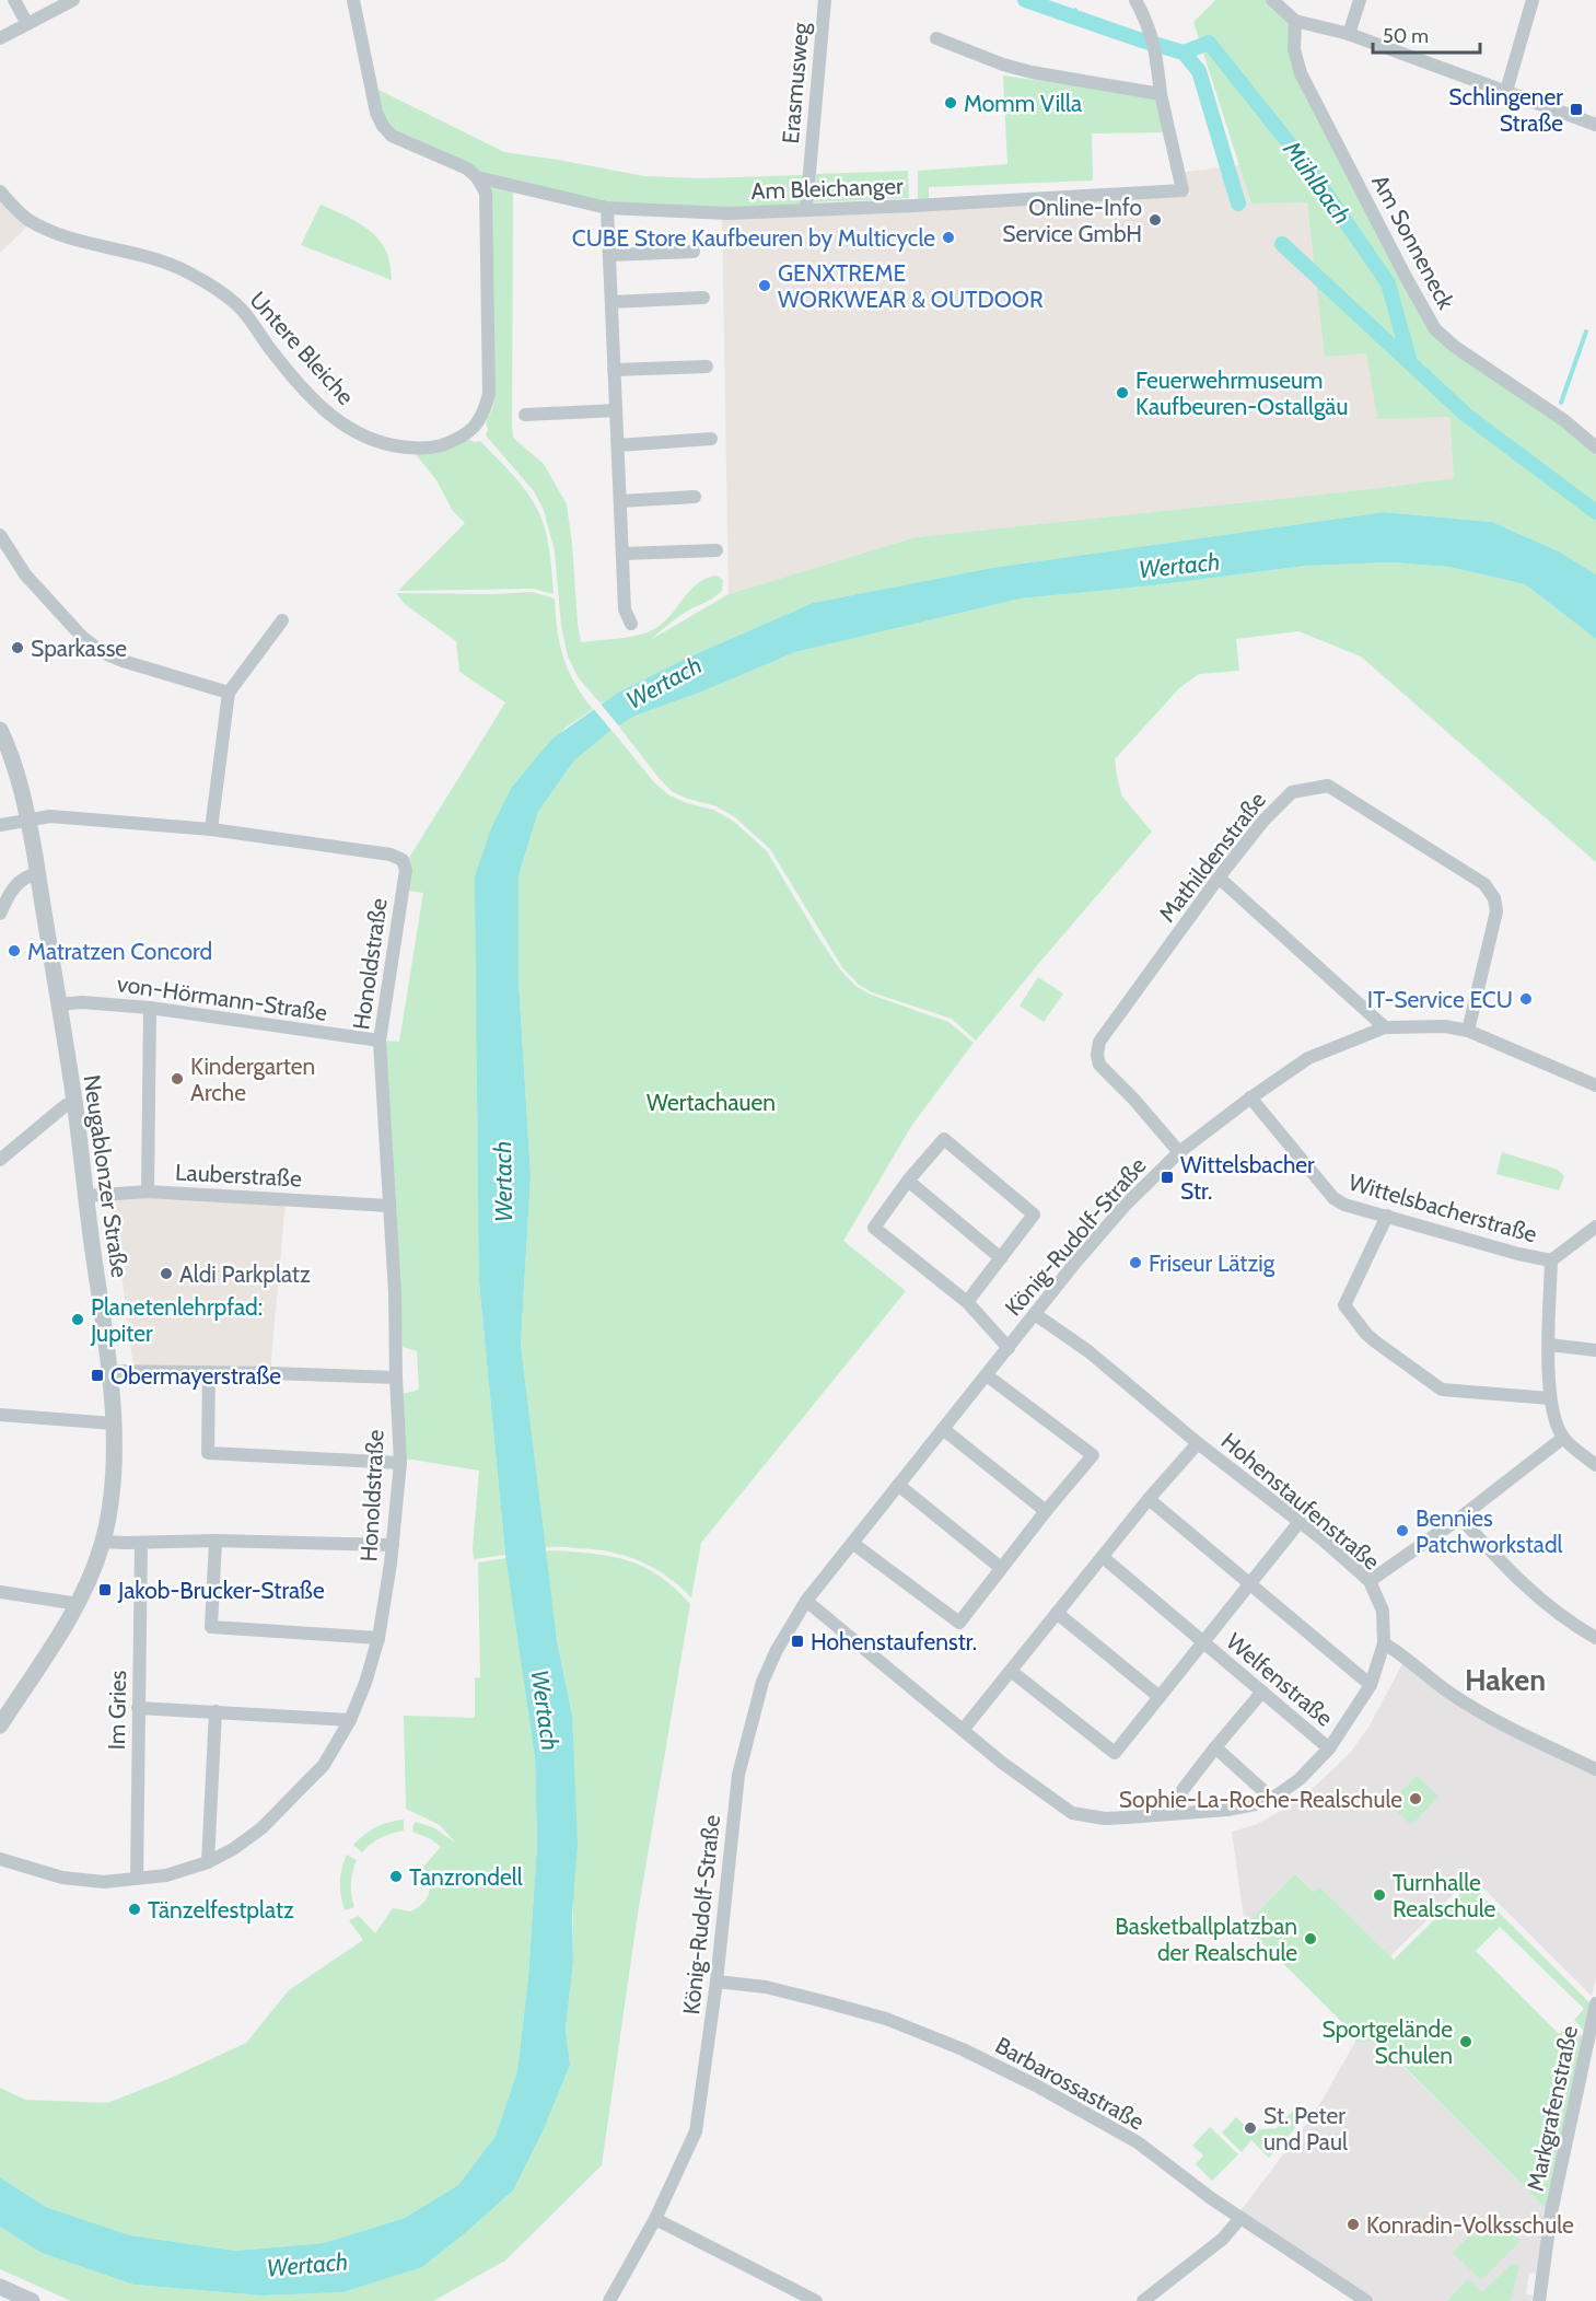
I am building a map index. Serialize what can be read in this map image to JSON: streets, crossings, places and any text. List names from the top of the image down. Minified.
{"streets":{"street":["Erasmusweg","Am Bleichanger","Am Sonneneck","Untere Bleiche","Mathildenstraße","Honoldstraße","von-Hörmann-Straße","Lauberstraße","Neugablonzer Straße","Wittelsbacherstraße","König-Rudolf-Straße","Hohenstaufenstraße","Welfenstraße","Im Gries","Barbarossastraße","Markgrafenstraße"]},"crossings":[["Erasmusweg","Am Bleichanger"],["Am Bleichanger","Untere Bleiche"],["Mathildenstraße","König-Rudolf-Straße"],["Honoldstraße","von-Hörmann-Straße"],["Honoldstraße","Lauberstraße"],["Honoldstraße","Im Gries"],["von-Hörmann-Straße","Neugablonzer Straße"],["Lauberstraße","Neugablonzer Straße"],["Wittelsbacherstraße","König-Rudolf-Straße"],["König-Rudolf-Straße","Hohenstaufenstraße"],["König-Rudolf-Straße","Barbarossastraße"],["Hohenstaufenstraße","Welfenstraße"]],"districts":["Haken"],"water":["Mühlbach","Wertach"],"parks":["Wertachauen"],"places":{"other":["Momm Villa","Online-Info Service GmbH","CUBE Store Kaufbeuren by Multicycle","GENXTREME WORKWEAR & OUTDOOR","Feuerwehrmuseum Kaufbeuren-Ostallgäu","Sparkasse","Matratzen Concord","IT-Service ECU","Kindergarten Arche","Friseur Lätzig","Aldi Parkplatz","Planetenlehrpfad: Jupiter","Bennies Patchworkstadl","Sophie-La-Roche-Realschule","Tanzrondell","Turnhalle Realschule","Tänzelfestplatz","Basketballplatzban der Realschule","Sportgelände Schulen","St. Peter und Paul","Konradin-Volksschule"],"transit":["Schlingener Straße","Wittelsbacher Str.","Obermayerstraße","Jakob-Brucker-Straße","Hohenstaufenstr."]},"scale_bar":"50 m"}
